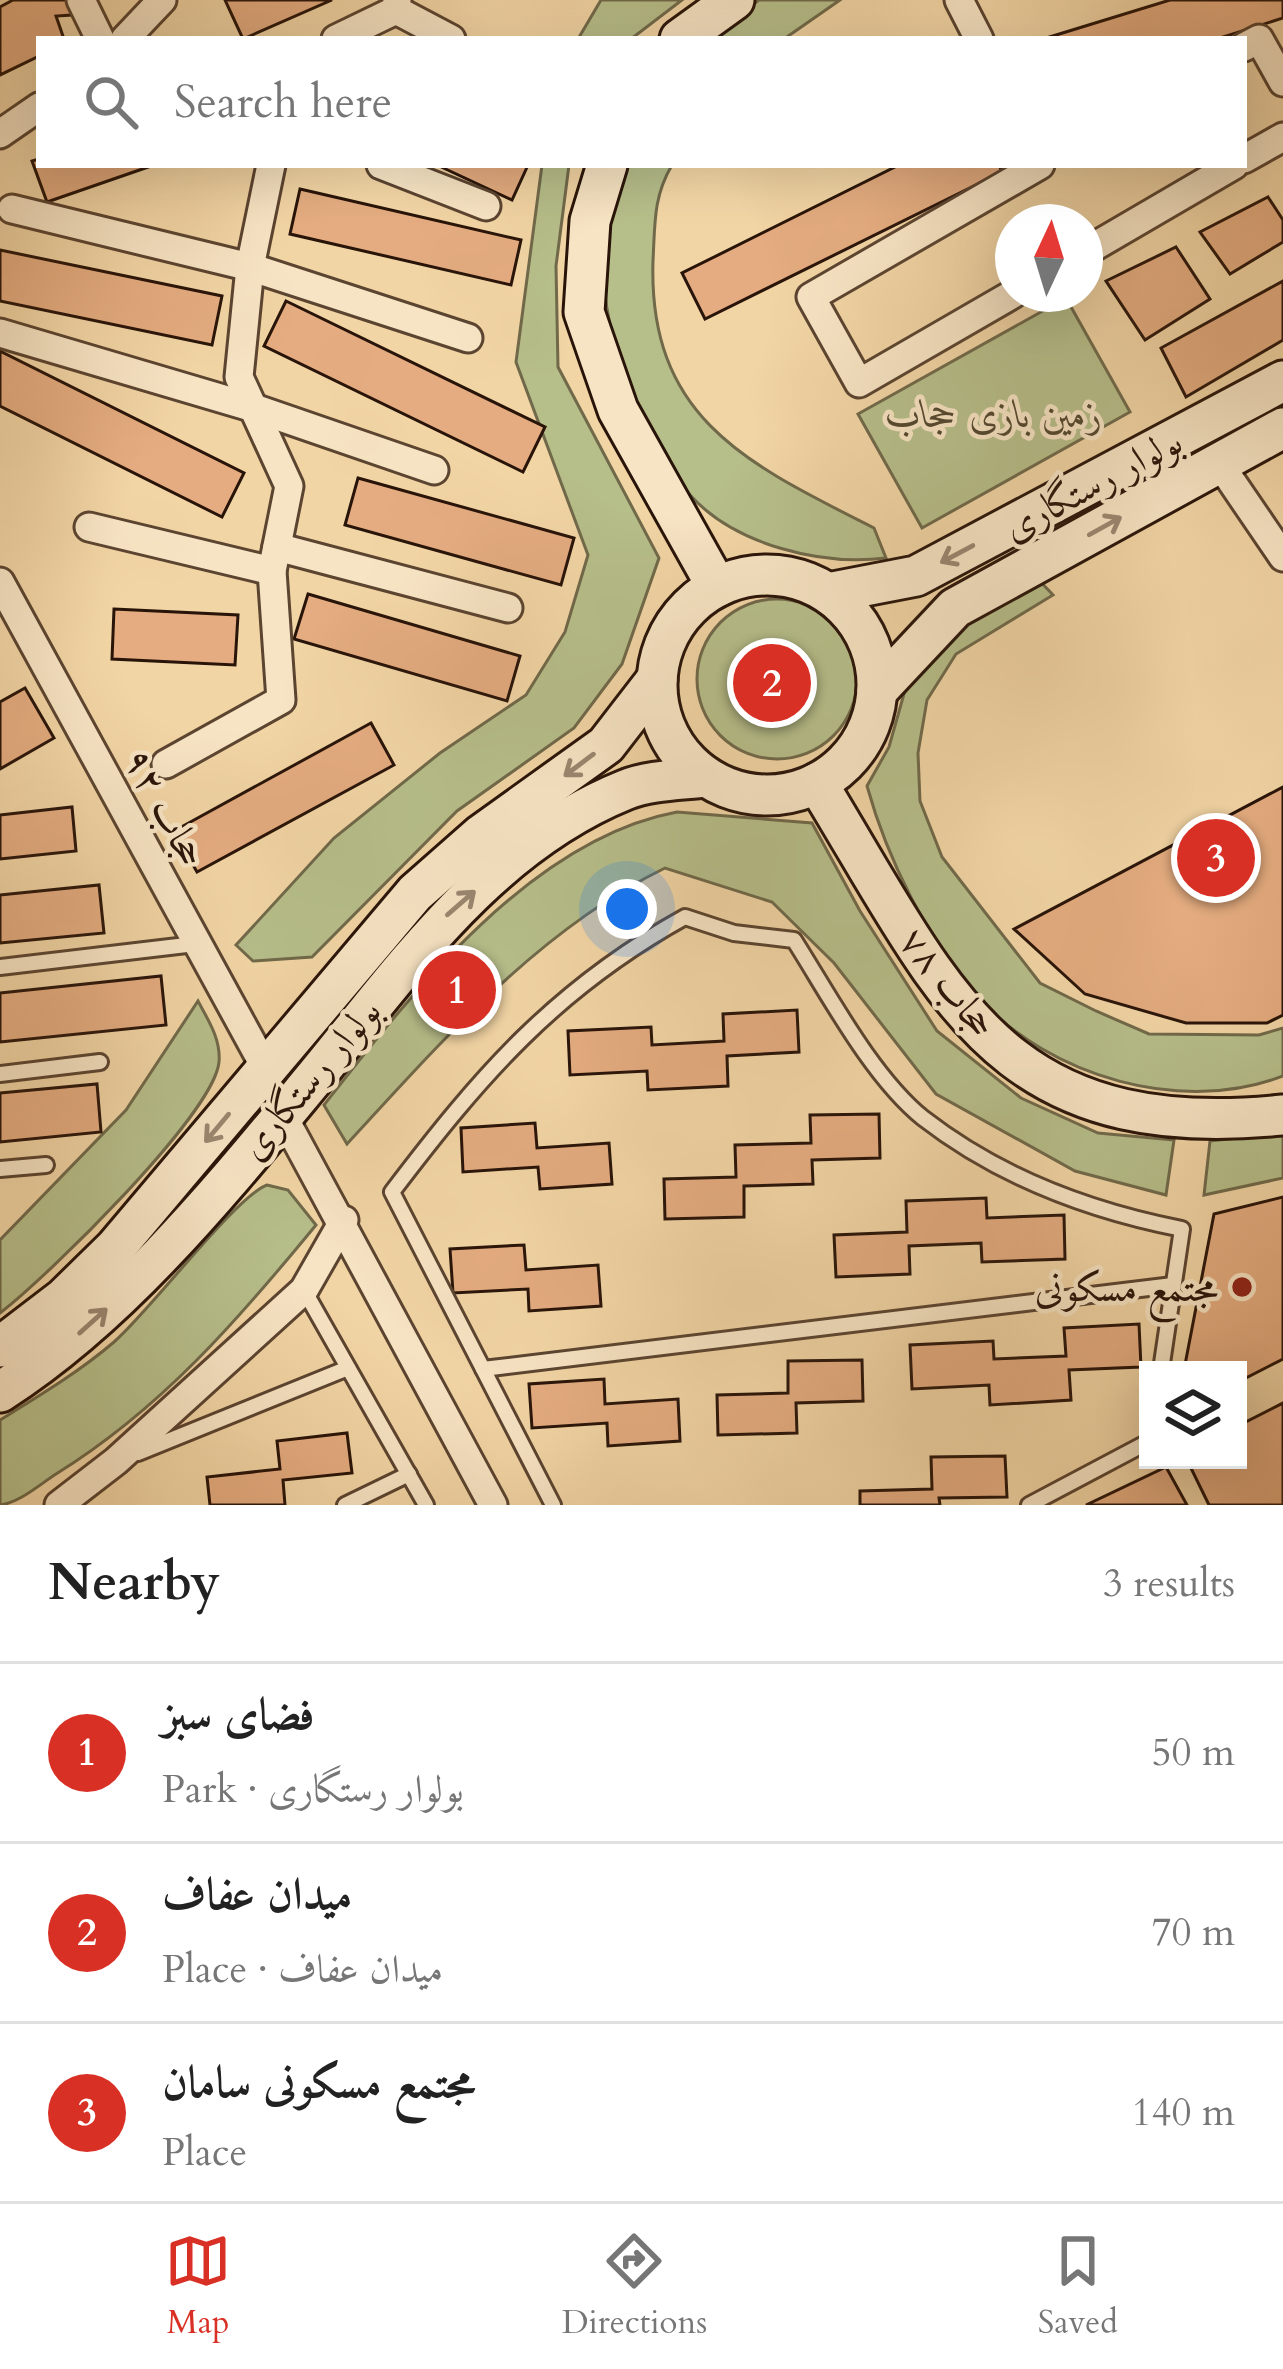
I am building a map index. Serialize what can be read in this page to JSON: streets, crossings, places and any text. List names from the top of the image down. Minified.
{"streets":{"street":["بولوار رستگاری","حجاب ۹۲","حجاب ۷۸"]},"crossings":[["بولوار رستگاری","حجاب ۹۲"],["بولوار رستگاری","حجاب ۷۸"]],"parks":["زمین بازی حجاب"],"places":["مجتمع مسکونی"],"north":"top","page":{"search":"Search here","pins":["2","3","1"],"heading":["Nearby","3 results"],"list":[{"mark":"1","name":"فضای سبز","note":"Park · بولوار رستگاری","value":"50 m"},{"mark":"2","name":"میدان عفاف","note":"Place · میدان عفاف","value":"70 m"},{"mark":"3","name":"مجتمع مسکونی سامان","note":"Place","value":"140 m"}],"nav":["Map","Directions","Saved"]}}
